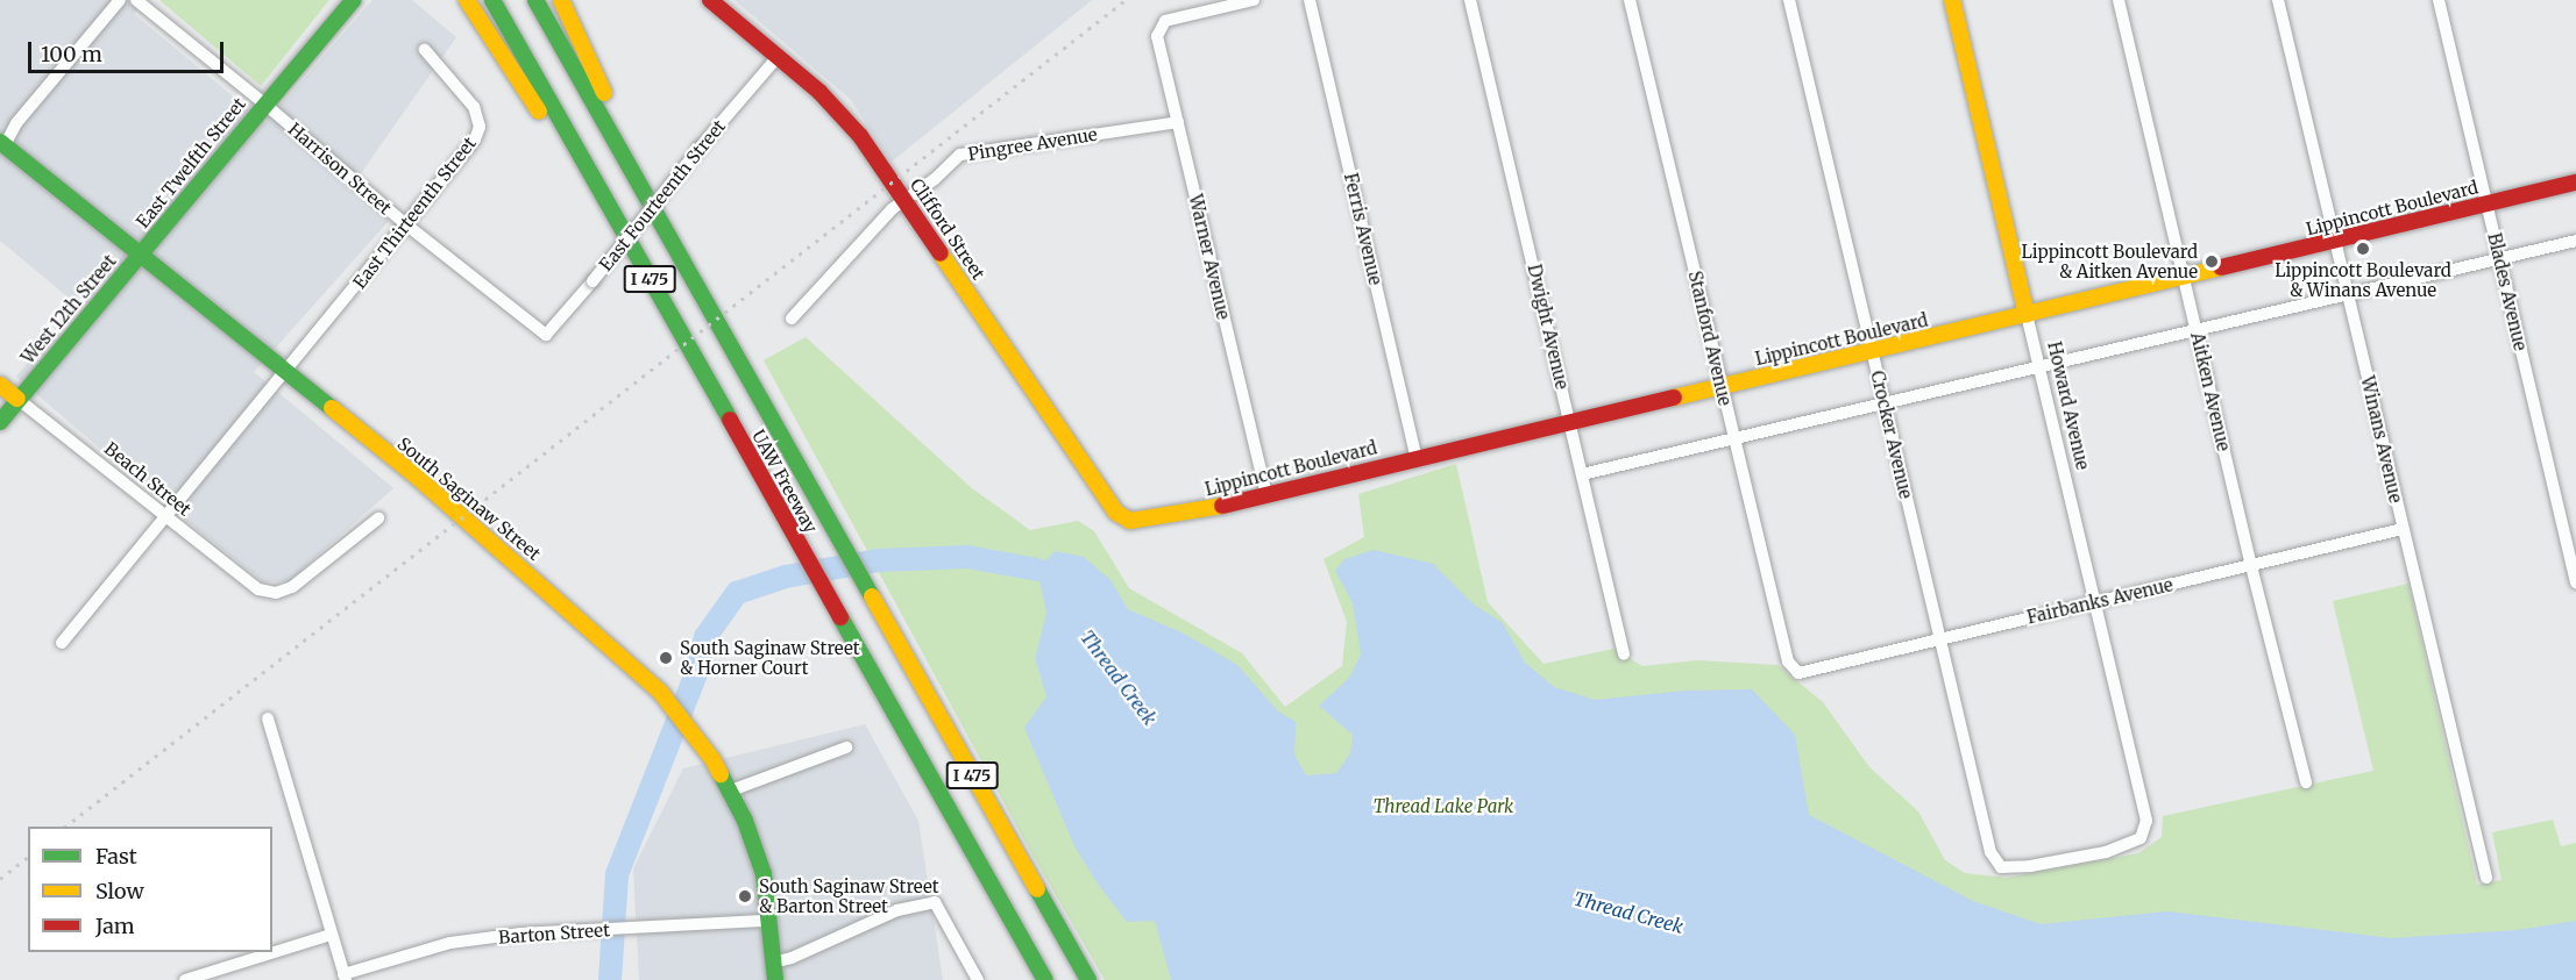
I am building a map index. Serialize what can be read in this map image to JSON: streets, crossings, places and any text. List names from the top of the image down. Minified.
{"streets":{"main road":["East Twelfth Street","Lippincott Boulevard","Clifford Street","I 475","West 12th Street","Howard Avenue","Beach Street","UAW Freeway","South Saginaw Street"],"street":["Pingree Avenue","Harrison Street","East Fourteenth Street","East Thirteenth Street","Ferris Avenue","Warner Avenue","Blades Avenue","Dwight Avenue","Stanford Avenue","Aitken Avenue","Crocker Avenue","Winans Avenue","Fairbanks Avenue","Barton Street"]},"crossings":[["Pingree Avenue","Clifford Street"],["Pingree Avenue","Warner Avenue"],["East Twelfth Street","Harrison Street"],["East Twelfth Street","West 12th Street"],["East Twelfth Street","South Saginaw Street"],["Harrison Street","East Fourteenth Street"],["Harrison Street","East Thirteenth Street"],["East Fourteenth Street","Clifford Street"],["Lippincott Boulevard","Clifford Street"],["Lippincott Boulevard","Ferris Avenue"],["Lippincott Boulevard","Warner Avenue"],["Lippincott Boulevard","Blades Avenue"],["Lippincott Boulevard","Dwight Avenue"],["Lippincott Boulevard","Stanford Avenue"],["Lippincott Boulevard","Aitken Avenue"],["Lippincott Boulevard","Howard Avenue"],["Lippincott Boulevard","Crocker Avenue"],["Lippincott Boulevard","Winans Avenue"],["East Thirteenth Street","Beach Street"],["East Thirteenth Street","South Saginaw Street"],["West 12th Street","Beach Street"],["West 12th Street","South Saginaw Street"],["Stanford Avenue","Fairbanks Avenue"],["Aitken Avenue","Fairbanks Avenue"],["Howard Avenue","Crocker Avenue"],["Howard Avenue","Fairbanks Avenue"],["Crocker Avenue","Fairbanks Avenue"],["Winans Avenue","Fairbanks Avenue"],["South Saginaw Street","Barton Street"]],"water":["Thread Creek"],"parks":["Thread Lake Park"],"places":["Lippincott Boulevard & Winans Avenue","Lippincott Boulevard & Aitken Avenue","South Saginaw Street & Horner Court","South Saginaw Street & Barton Street"],"legend":["Fast","Slow","Jam"],"scale_bar":"100 m"}
